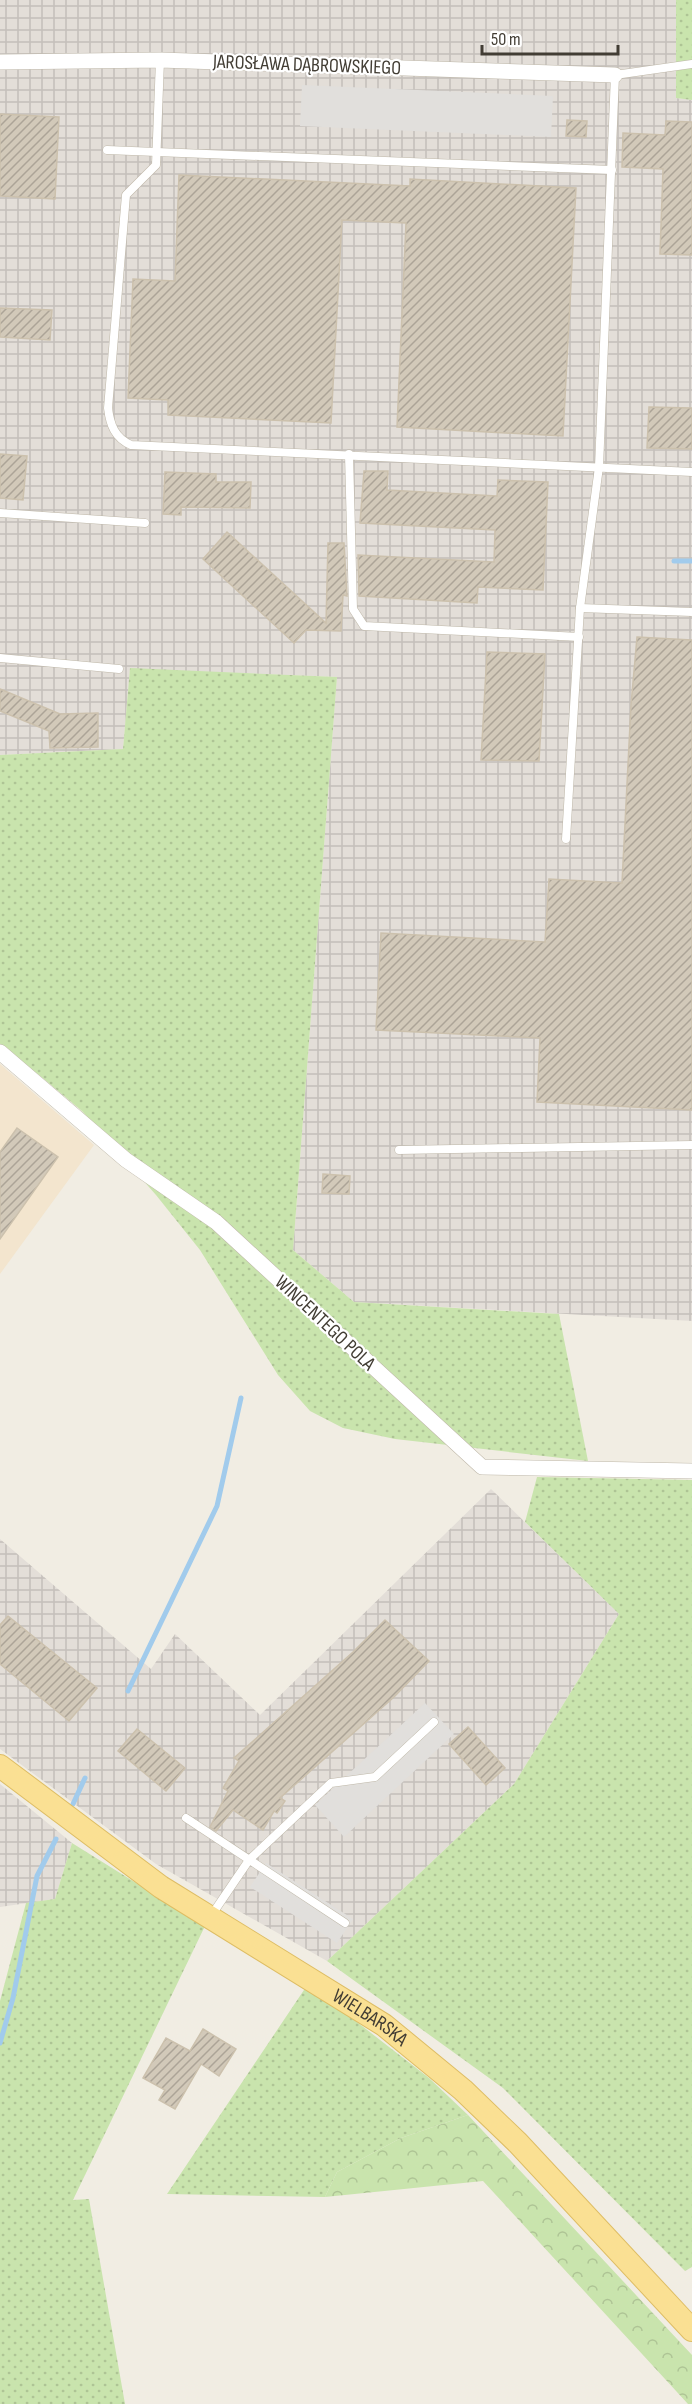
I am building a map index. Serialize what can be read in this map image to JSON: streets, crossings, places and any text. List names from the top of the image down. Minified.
{"streets":{"main road":["WIELBARSKA"],"street":["JAROSŁAWA DĄBROWSKIEGO","WINCENTEGO POLA"]},"scale_bar":"50 m"}
